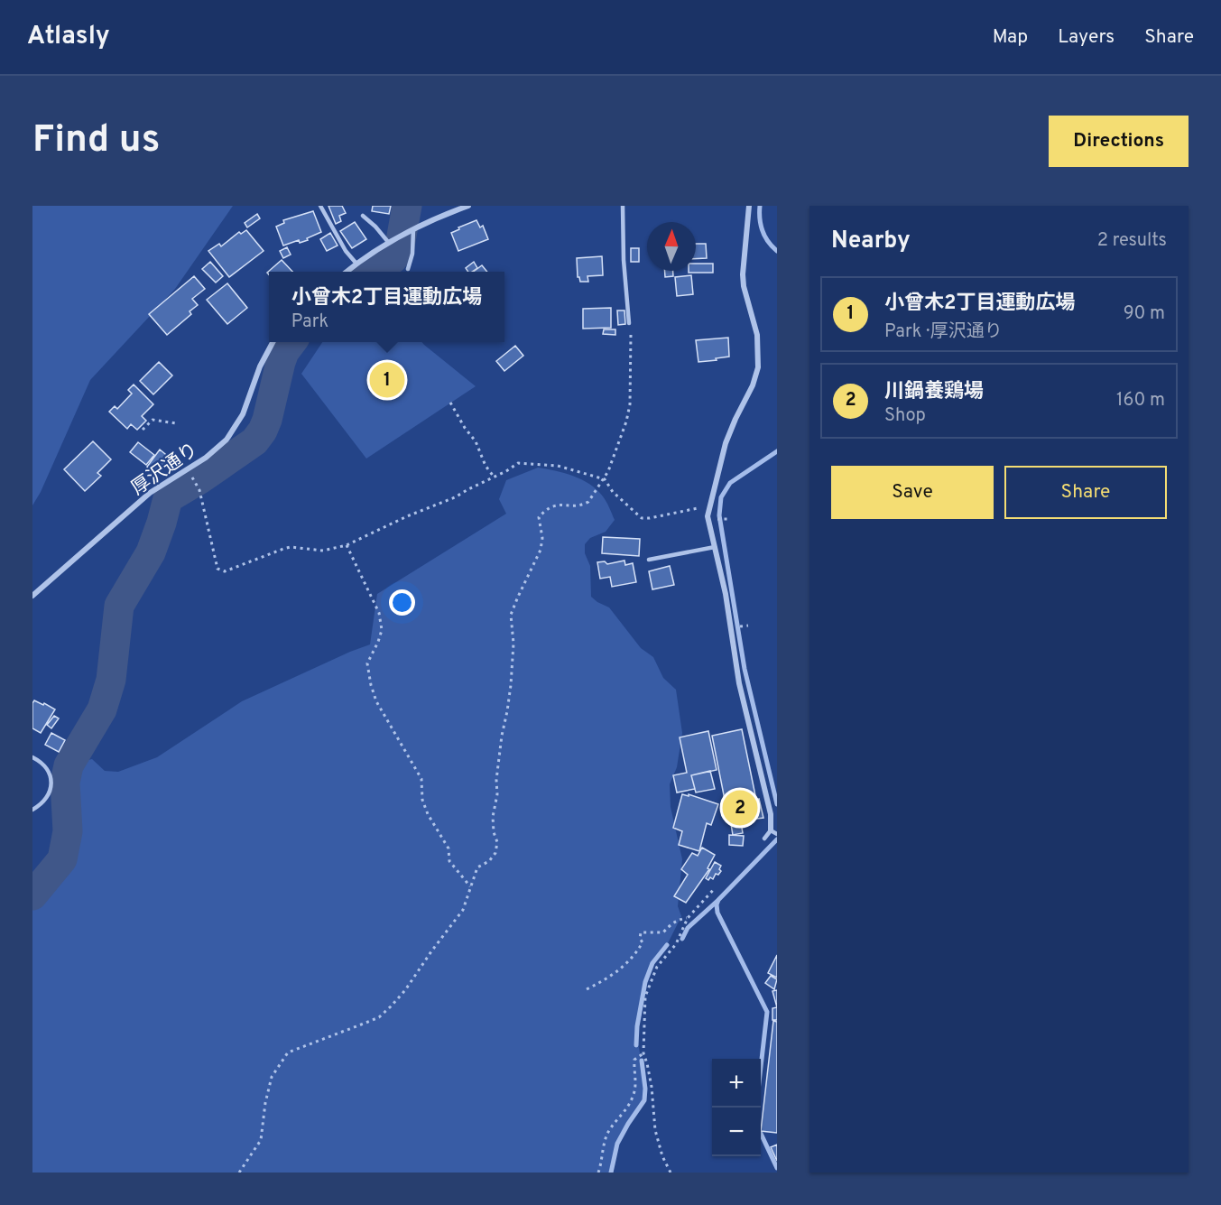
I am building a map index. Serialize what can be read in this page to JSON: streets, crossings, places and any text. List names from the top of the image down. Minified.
{"streets":{"street":["厚沢通り"]},"north":"top","page":{"header":"Atlasly","nav":["Map","Layers","Share"],"buttons":["Directions",["Save","Share"]],"title":"Find us","heading":["Nearby","2 results"],"popup":["小曾木2丁目運動広場","Park"],"list":[{"mark":"1","name":"小曾木2丁目運動広場","note":"Park · 厚沢通り","value":"90 m"},{"mark":"2","name":"川鍋養鶏場","note":"Shop","value":"160 m"}],"pins":["1","2"],"map_buttons":["+","−"]}}
